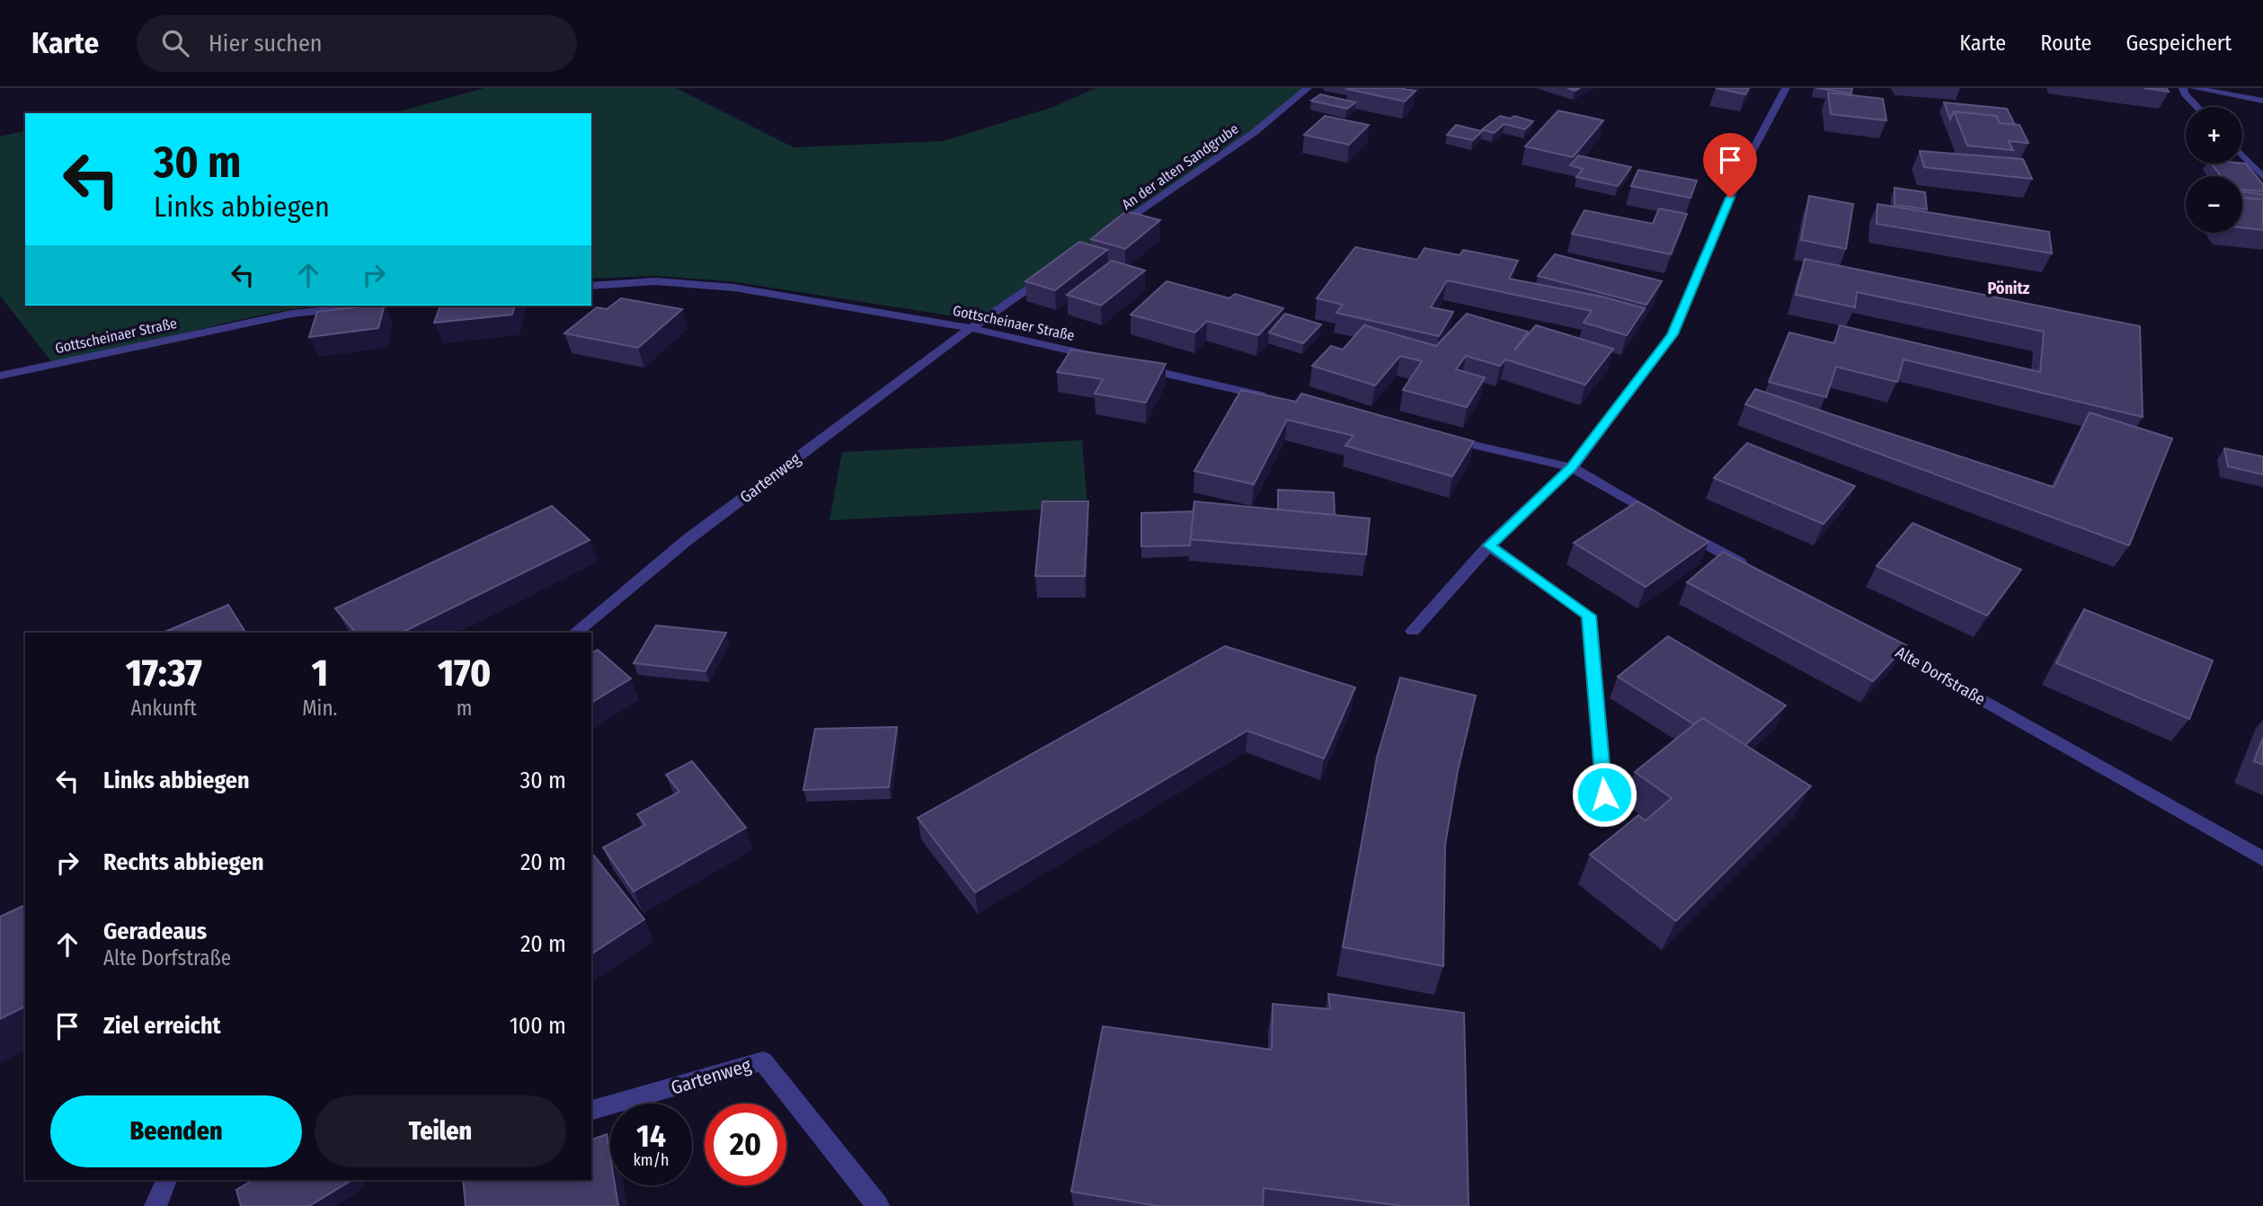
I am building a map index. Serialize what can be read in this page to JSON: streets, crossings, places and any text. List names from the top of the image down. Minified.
{"streets":{"street":["An der alten Sandgrube","Gottscheinaer Straße","Gartenweg","Alte Dorfstraße"]},"crossings":[["Gottscheinaer Straße","Gartenweg"]],"districts":["Pönitz"],"page":{"header":"Karte","search":"Hier suchen","nav":["Karte","Route","Gespeichert"],"map_buttons":["+","−"],"turn":["30 m","Links abbiegen"],"eta":["17:37","Ankunft","1","Min.","170","m"],"list":[{"name":"Links abbiegen","value":"30 m"},{"name":"Rechts abbiegen","value":"20 m"},{"name":"Geradeaus","note":"Alte Dorfstraße","value":"20 m"},{"name":"Ziel erreicht","value":"100 m"}],"buttons":["Beenden","Teilen"],"speed":"14 km/h","limit":"20"}}
